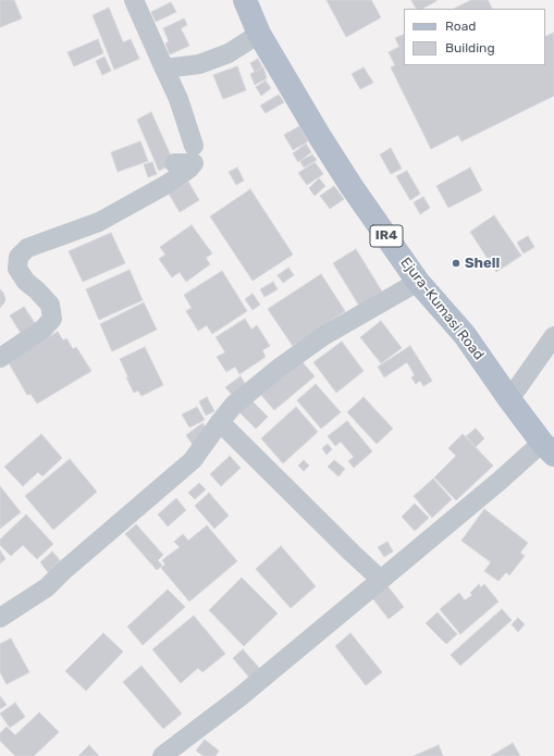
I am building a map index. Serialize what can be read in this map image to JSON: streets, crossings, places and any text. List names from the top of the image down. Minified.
{"streets":{"main road":["IR4","Ejura-Kumasi Road"]},"places":["Shell"],"legend":["Road","Building"]}
